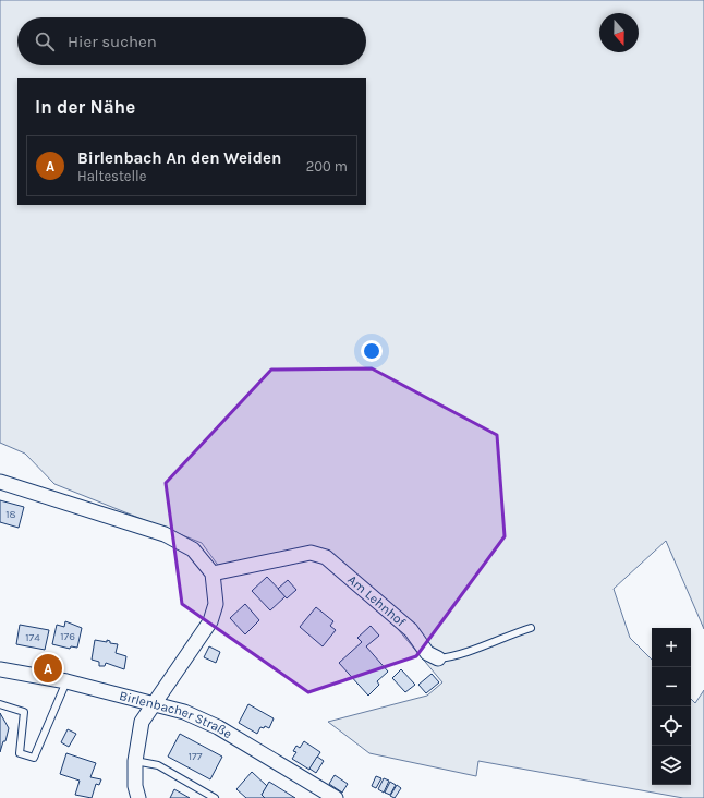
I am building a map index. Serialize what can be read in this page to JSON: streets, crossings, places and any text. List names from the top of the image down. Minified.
{"streets":{"street":["Am Lehnhof","Birlenbacher Straße"]},"house_numbers":["18","176","174","177"],"north":"bottom","page":{"search":"Hier suchen","heading":"In der Nähe","list":[{"mark":"A","name":"Birlenbach An den Weiden","note":"Haltestelle","value":"200 m"}],"map_buttons":["+","−"],"pins":"A"}}
